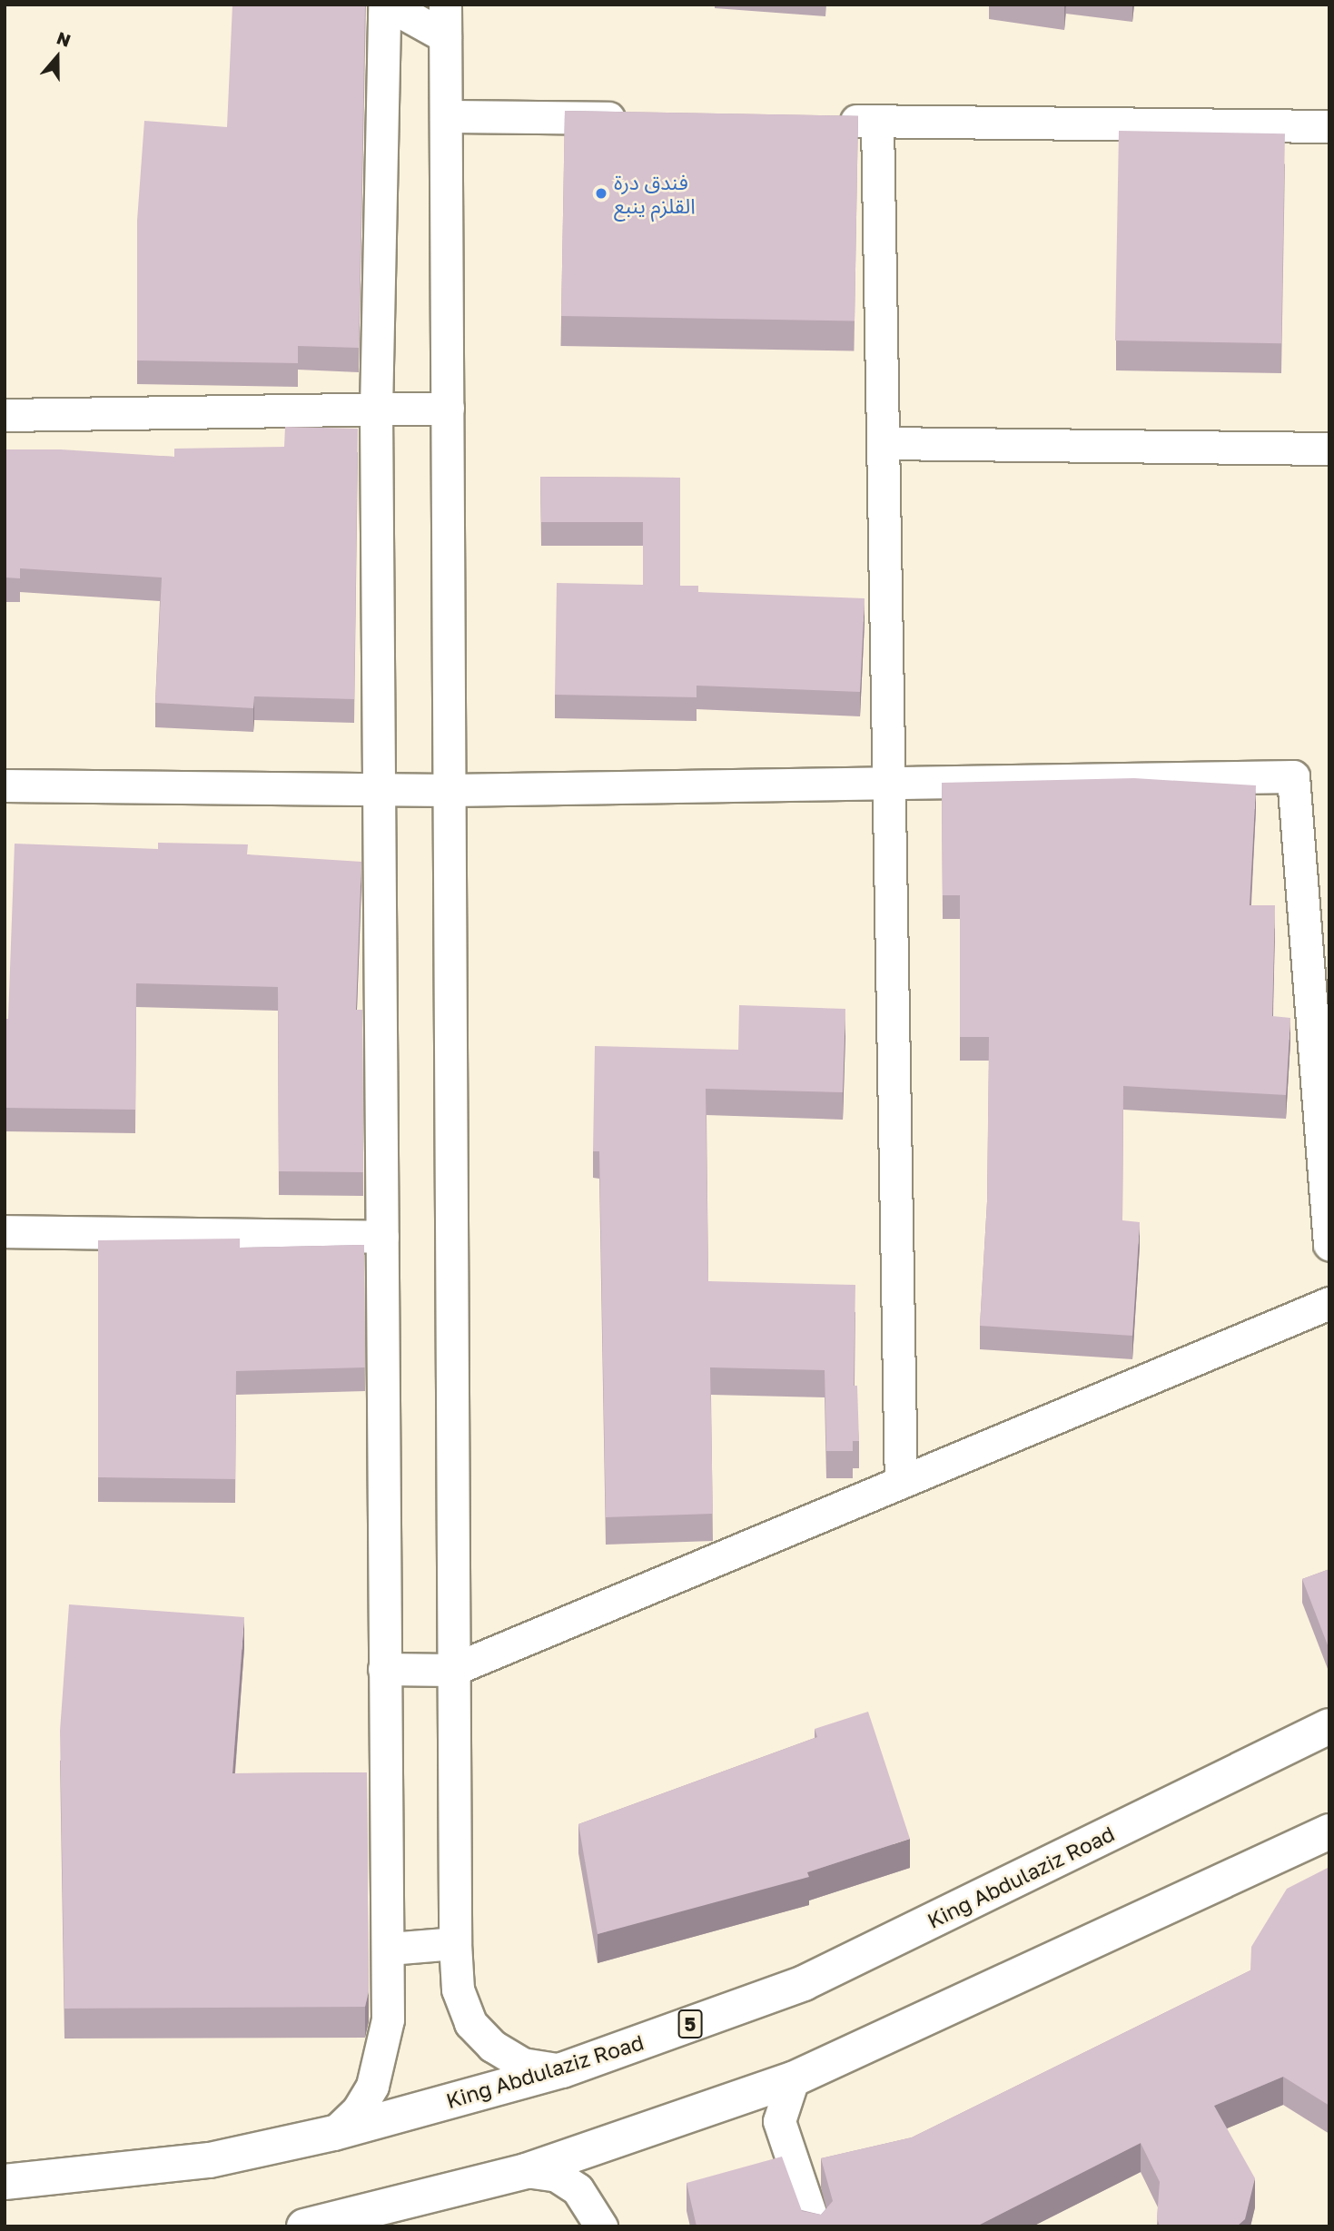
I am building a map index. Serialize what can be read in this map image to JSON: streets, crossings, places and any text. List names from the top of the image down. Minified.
{"streets":{"highway":["King Abdulaziz Road","5"]},"places":["فندق درة القلزم ينبع"],"north":"top"}
